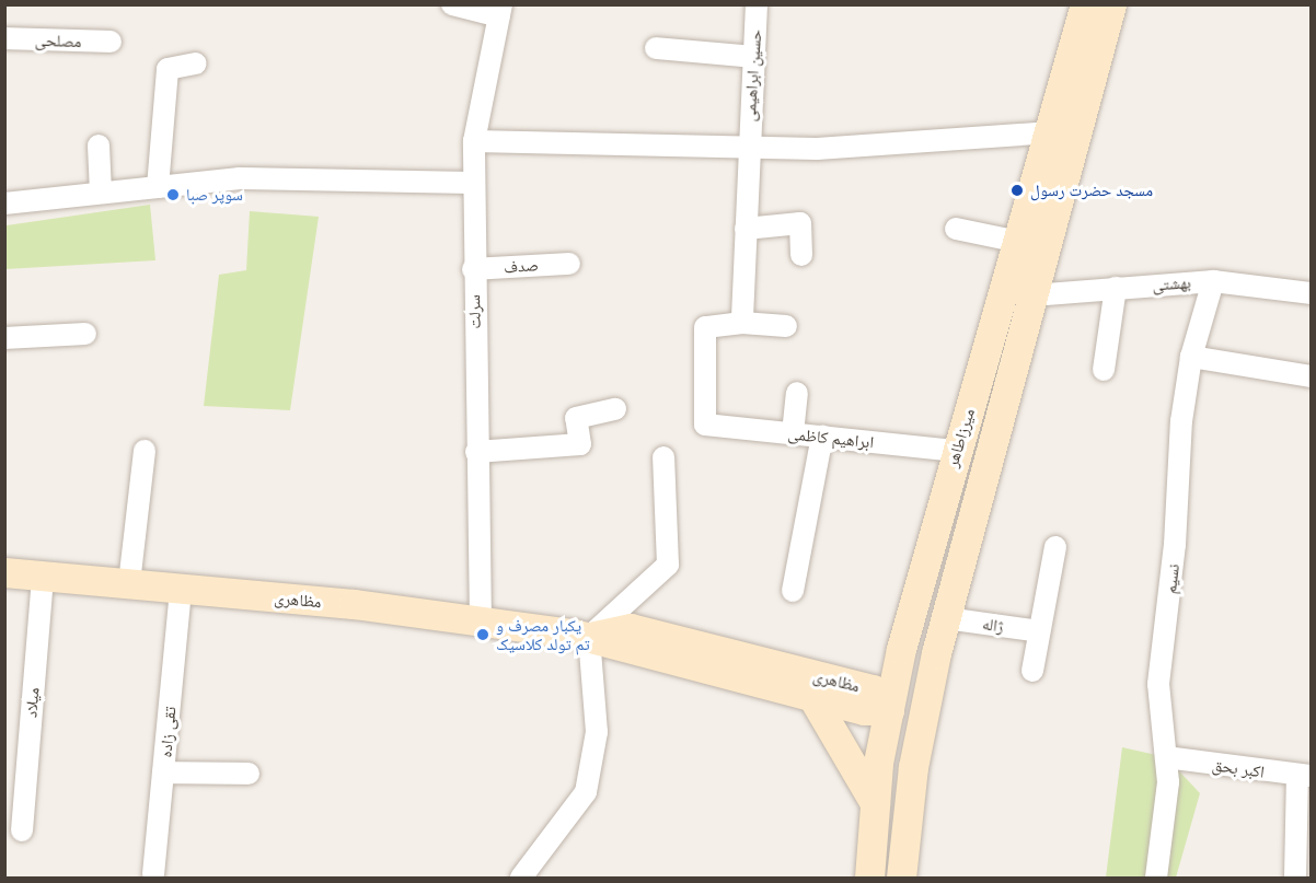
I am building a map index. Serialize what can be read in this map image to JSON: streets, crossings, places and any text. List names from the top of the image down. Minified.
{"streets":{"main road":["میرزاطاهر","مظاهری"],"street":["مصلحی","حسین ابراهیمی","صدف","بهشتی","سرلت","ابراهیم کاظمی","نسیم","ژاله","میلاد","تقی زاده","اکبر بحق"]},"crossings":[["حسین ابراهیمی","ابراهیم کاظمی"],["صدف","سرلت"],["بهشتی","میرزاطاهر"],["بهشتی","نسیم"],["سرلت","مظاهری"],["ابراهیم کاظمی","میرزاطاهر"],["میرزاطاهر","مظاهری"],["میرزاطاهر","ژاله"],["نسیم","اکبر بحق"],["مظاهری","میلاد"],["مظاهری","تقی زاده"]],"places":["مسجد حضرت رسول","سوپر صبا","یکبار مصرف و تم تولد کلاسیک"]}
